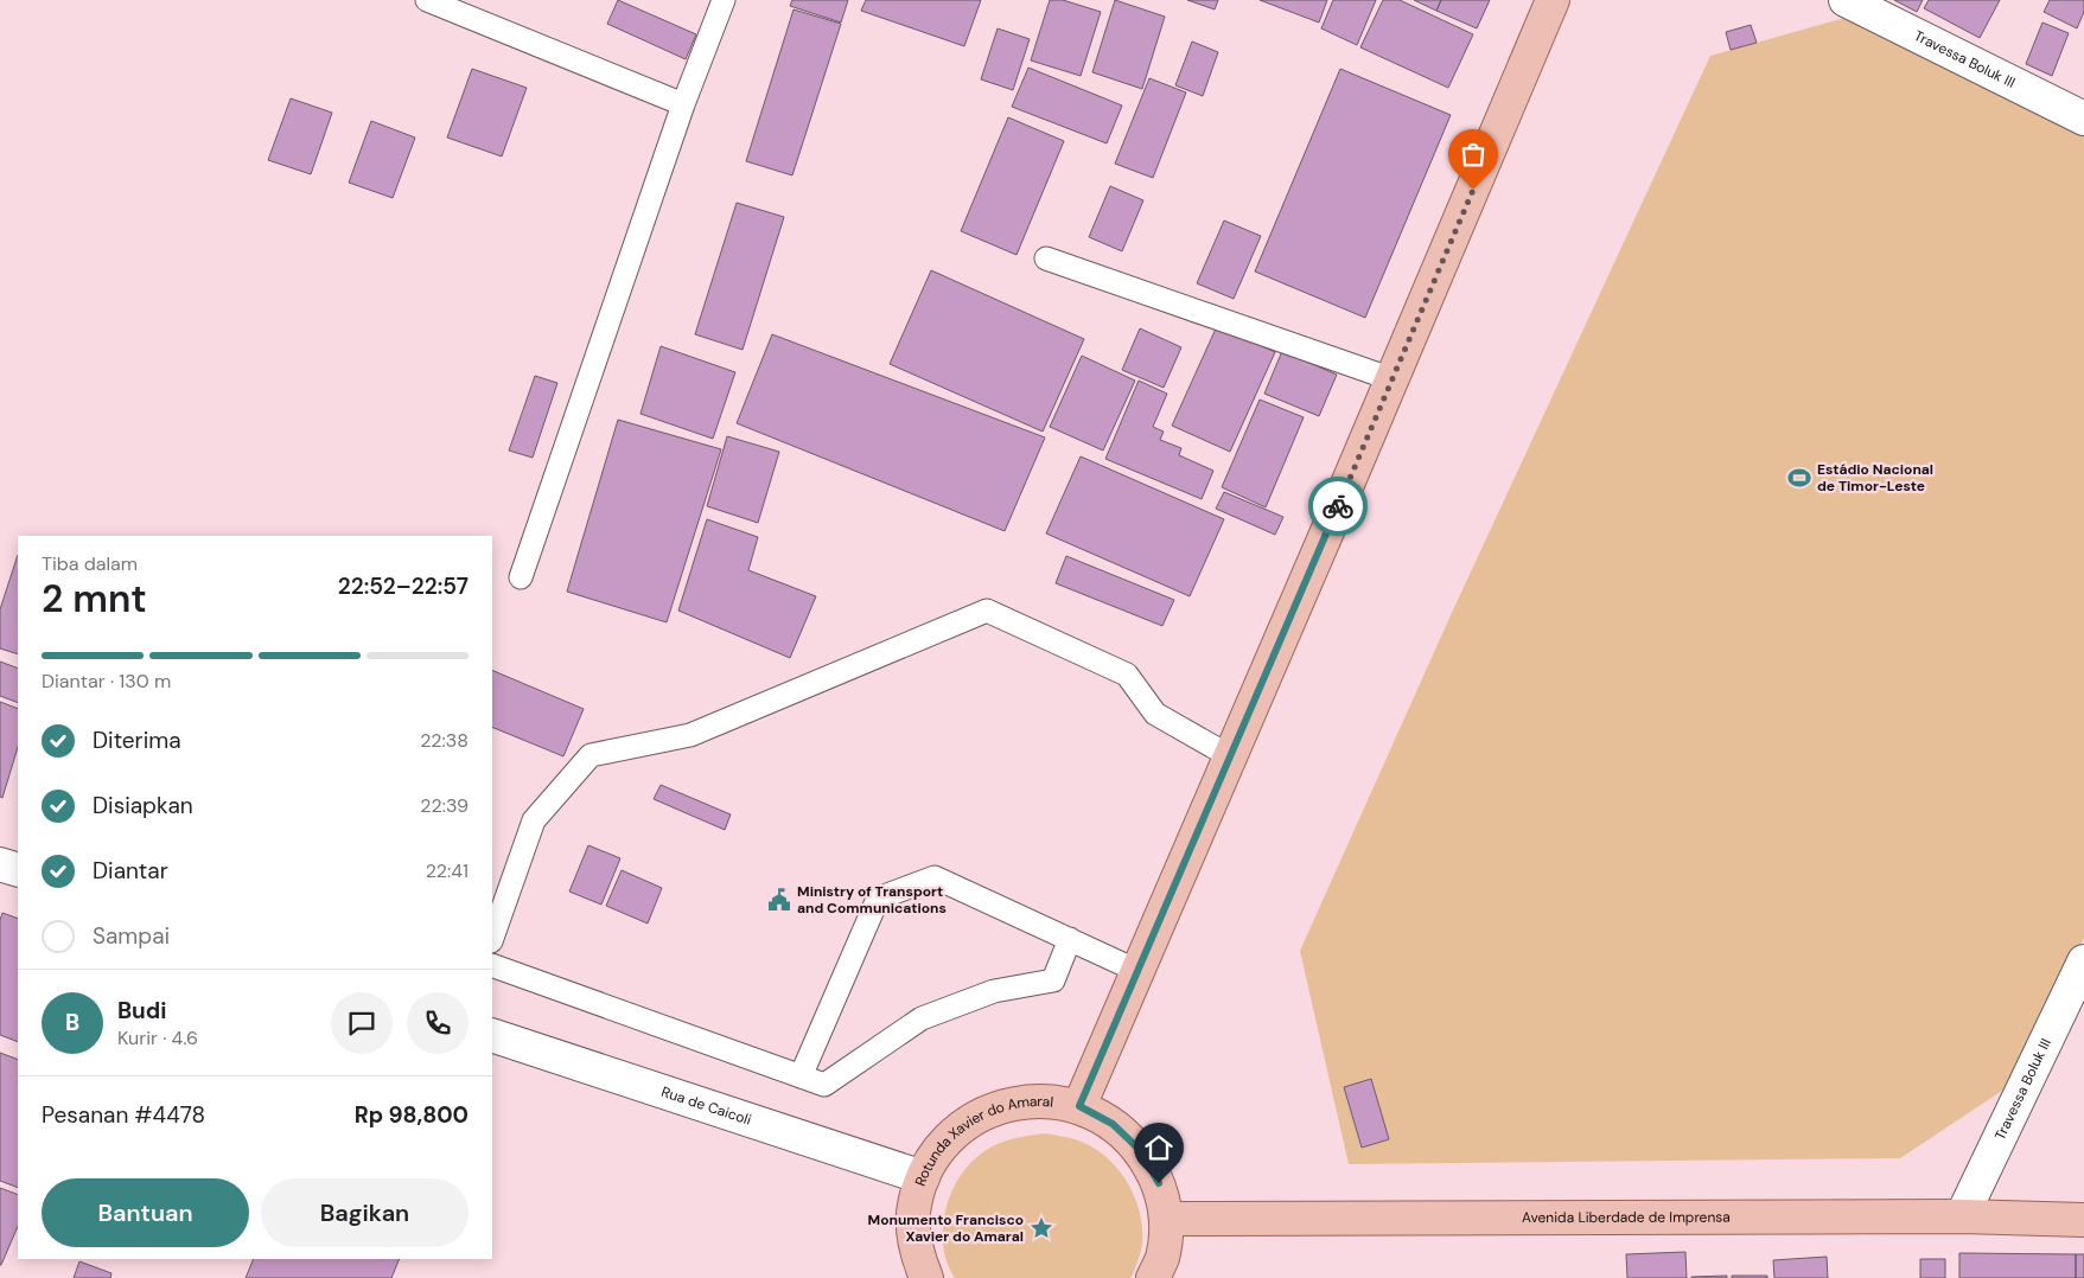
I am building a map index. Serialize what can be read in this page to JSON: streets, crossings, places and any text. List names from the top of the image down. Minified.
{"streets":{"main road":["Rotunda Xavier do Amaral","Avenida Liberdade de Imprensa"],"street":["Travessa Boluk III","Rua de Caicoli"]},"crossings":[["Travessa Boluk III","Avenida Liberdade de Imprensa"],["Rua de Caicoli","Rotunda Xavier do Amaral"],["Rotunda Xavier do Amaral","Avenida Liberdade de Imprensa"]],"places":{"sports":["Estádio Nacional de Timor-Leste"],"public building":["Ministry of Transport and Communications"],"place":["Monumento Francisco Xavier do Amaral"]},"page":{"heading":["2 mnt","Tiba dalam","22:52–22:57"],"panel":["Budi","Kurir · 4.6","Pesanan #4478","Rp 98,800"],"bar":"Diantar · 130 m","list":[["Diterima","22:38"],["Disiapkan","22:39"],["Diantar","22:41"],"Sampai"],"round":"B","buttons":["Bantuan","Bagikan"]}}
